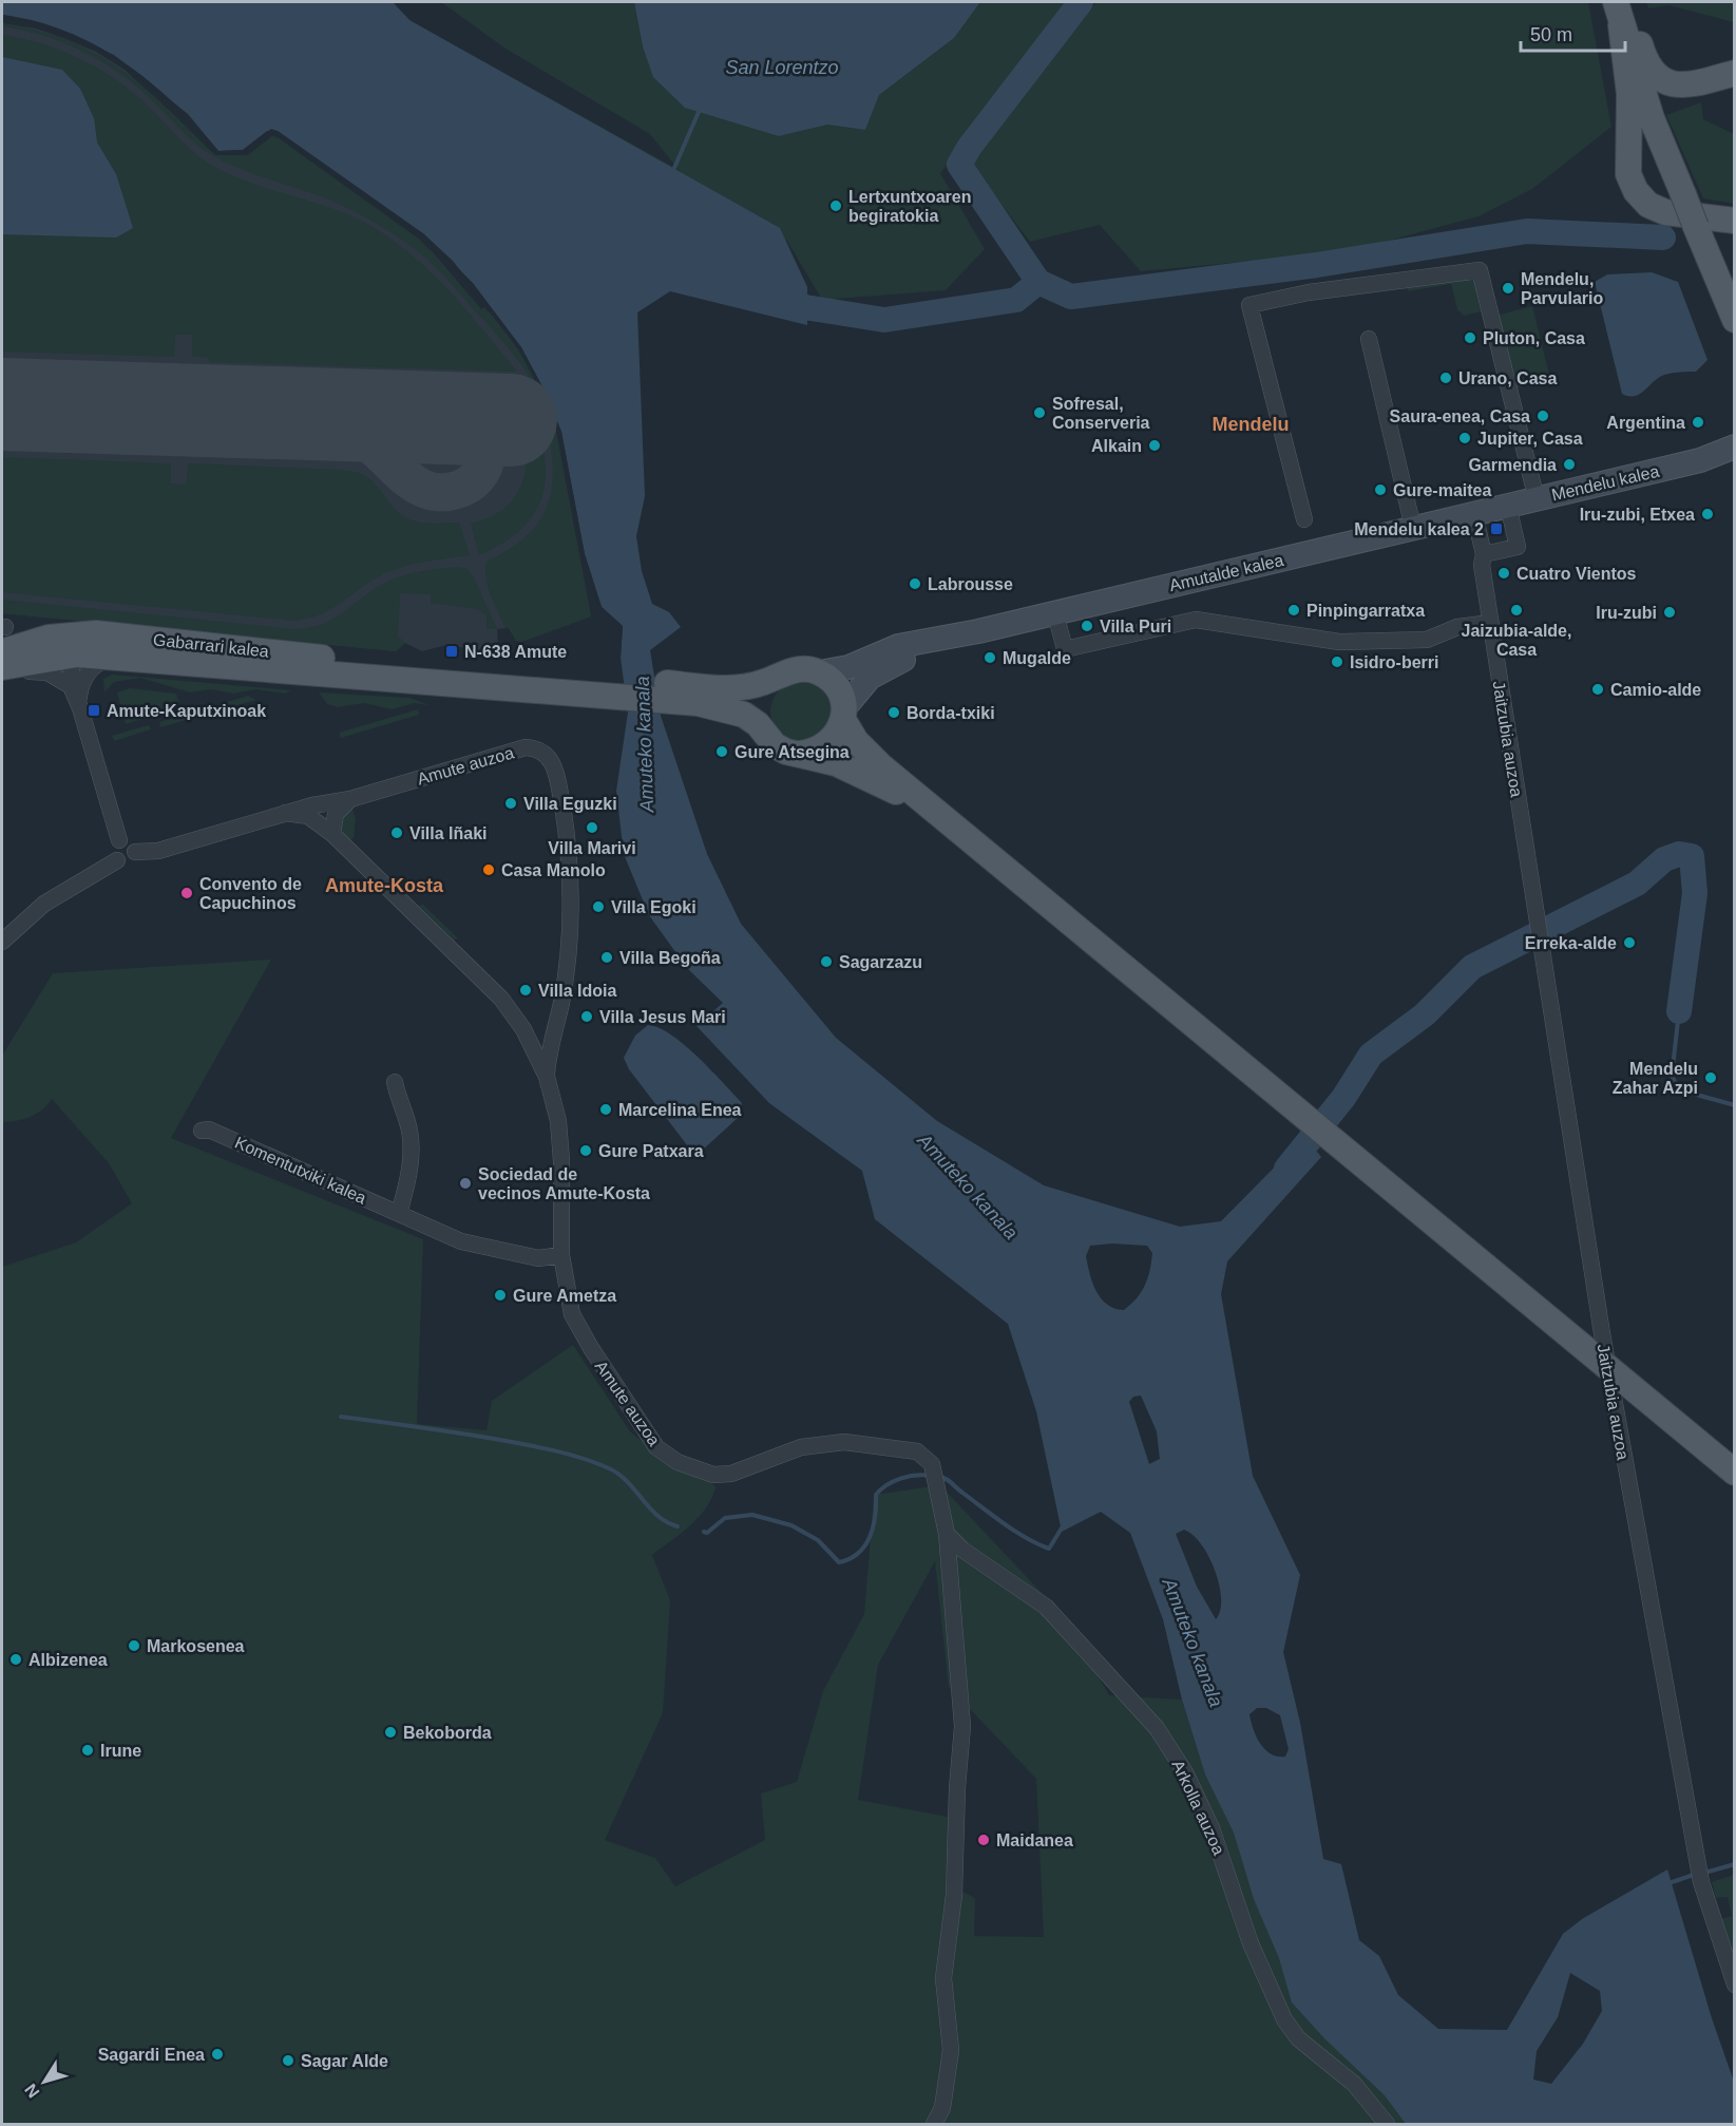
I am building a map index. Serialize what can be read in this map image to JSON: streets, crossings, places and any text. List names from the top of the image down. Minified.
{"streets":{"main road":["Mendelu kalea","Amutalde kalea","Gabarrari kalea"],"street":["Jaitzubia auzoa","Amute auzoa","Komentutxiki kalea","Arkolla auzoa"]},"crossings":[["Mendelu kalea","Amutalde kalea"],["Mendelu kalea","Jaitzubia auzoa"],["Amutalde kalea","Jaitzubia auzoa"],["Amute auzoa","Komentutxiki kalea"],["Amute auzoa","Arkolla auzoa"]],"districts":["Mendelu","Amute-Kosta"],"water":["San Lorentzo","Amuteko kanala"],"places":{"other":["Lertxuntxoaren begiratokia","Mendelu, Parvulario","Pluton, Casa","Urano, Casa","Sofresal, Conserveria","Saura-enea, Casa","Argentina","Jupiter, Casa","Alkain","Garmendia","Gure-maitea","Iru-zubi, Etxea","Cuatro Vientos","Labrousse","Pinpingarratxa","Jaizubia-alde, Casa","Iru-zubi","Villa Puri","Mugalde","Isidro-berri","Camio-alde","Borda-txiki","Gure Atsegina","Villa Eguzki","Villa Marivi","Villa Iñaki","Casa Manolo","Convento de Capuchinos","Villa Egoki","Erreka-alde","Villa Begoña","Sagarzazu","Villa Idoia","Villa Jesus Mari","Mendelu Zahar Azpi","Marcelina Enea","Gure Patxara","Sociedad de vecinos Amute-Kosta","Gure Ametza","Markosenea","Albizenea","Bekoborda","Irune","Maidanea","Sagardi Enea","Sagar Alde"],"transit":["Mendelu kalea 2","N-638 Amute","Amute-Kaputxinoak"]},"scale_bar":"50 m","north":"bottom left"}
